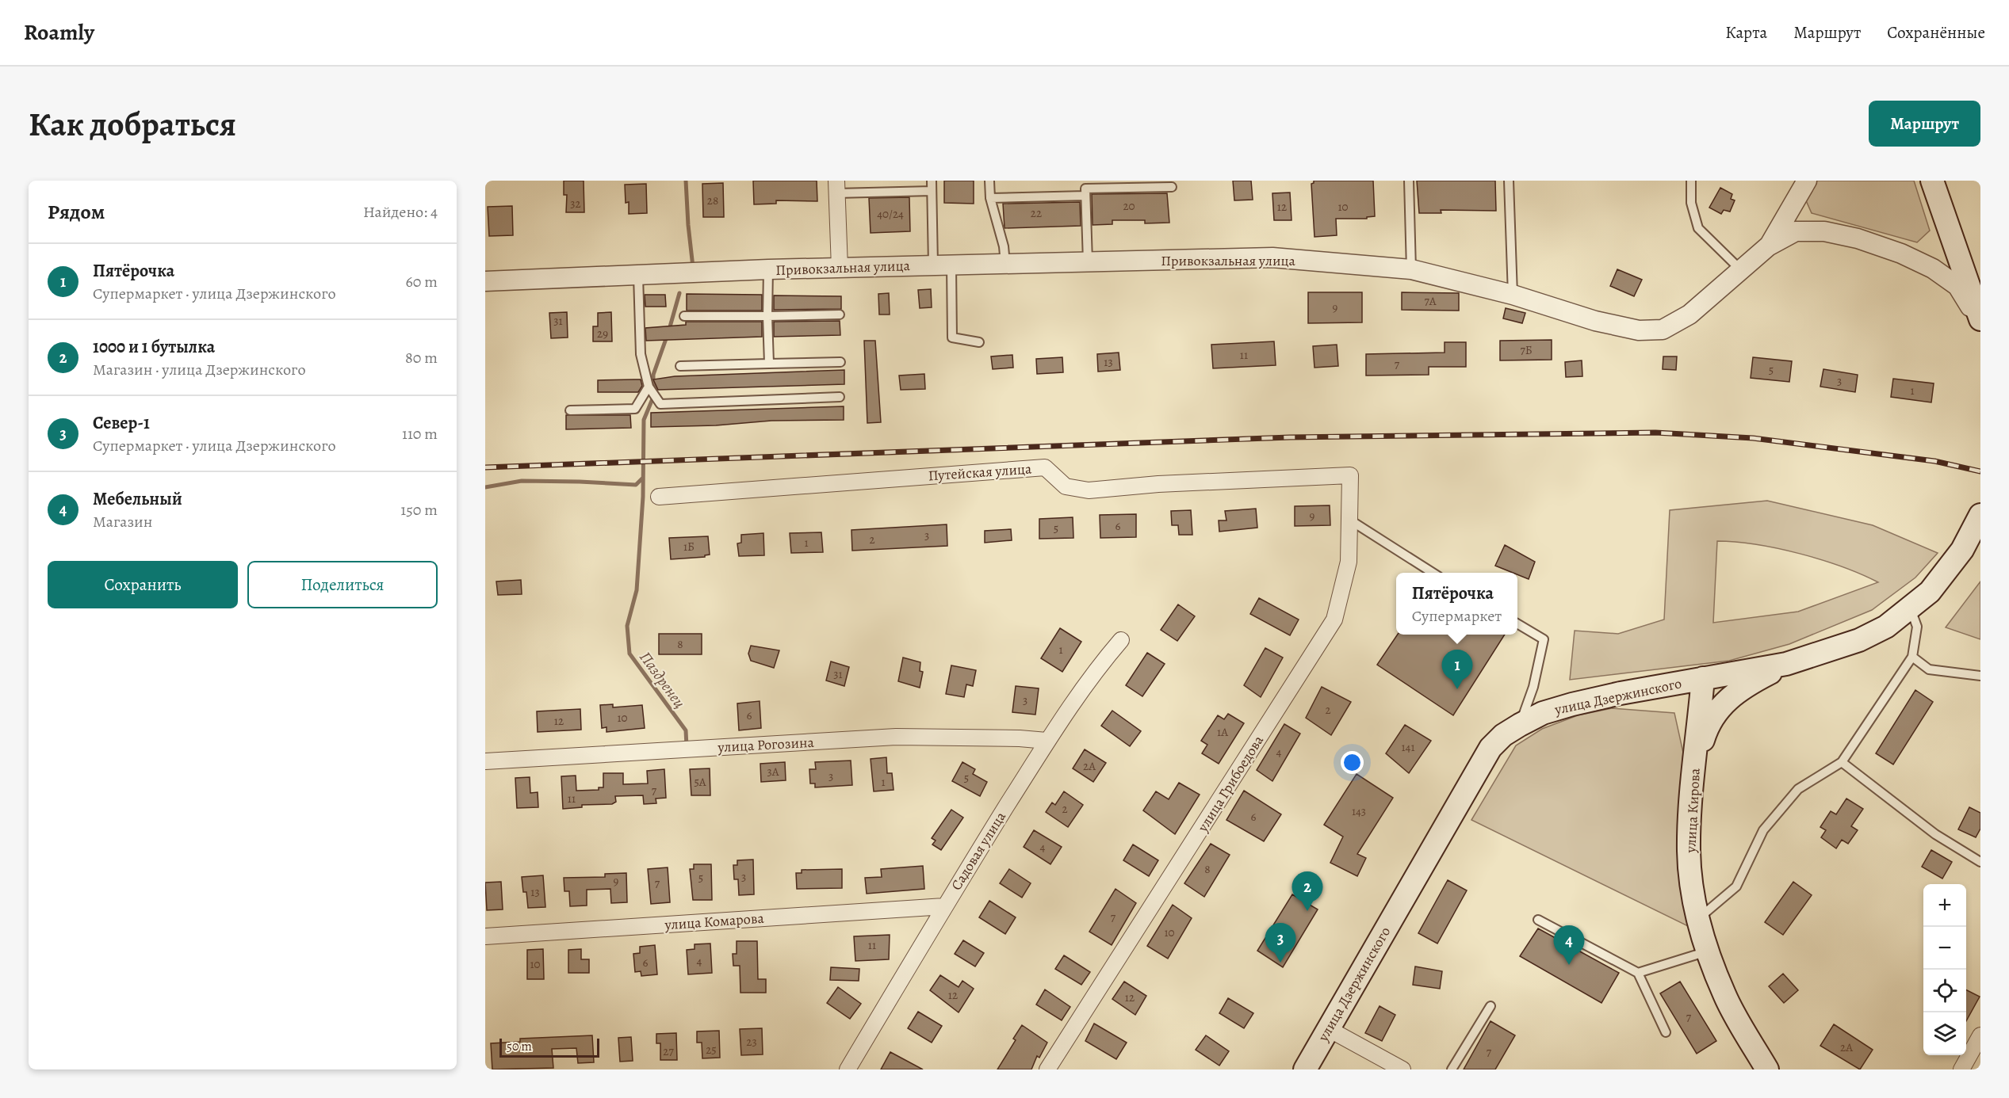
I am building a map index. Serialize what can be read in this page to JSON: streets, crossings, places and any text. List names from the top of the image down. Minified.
{"streets":{"main road":["улица Дзержинского","улица Кирова"],"street":["Привокзальная улица","Путейская улица","улица Рогозина","улица Грибоедова","Садовая улица","улица Комарова"]},"crossings":[["Путейская улица","улица Грибоедова"],["улица Дзержинского","улица Кирова"],["улица Рогозина","Садовая улица"],["Садовая улица","улица Комарова"]],"water":["Паздренец"],"house_numbers":["28","32","20","12","10","22","40/24","7А","9","31","29","7Б","11","13","7","5","3","1","9","6","5","3","2","1","1Б","8","1","31","3","2","6","10","12","1А","141","4","2А","3А","3","5","5А","1","7","11","2","143","6","4","8","3","5","9","7","13","7","10","11","4","6","10","12","12","7","23","2А","25","27","7"],"scale_bar":"50 m","page":{"header":"Roamly","nav":["Карта","Маршрут","Сохранённые"],"buttons":["Маршрут",["Сохранить","Поделиться"]],"title":"Как добраться","heading":["Рядом","Найдено: 4"],"list":[{"mark":"1","name":"Пятёрочка","note":"Супермаркет · улица Дзержинского","value":"60 m"},{"mark":"2","name":"1000 и 1 бутылка","note":"Магазин · улица Дзержинского","value":"80 m"},{"mark":"3","name":"Север-1","note":"Супермаркет · улица Дзержинского","value":"110 m"},{"mark":"4","name":"Мебельный","note":"Магазин","value":"150 m"}],"popup":["Пятёрочка","Супермаркет"],"pins":["1","2","3","4"],"map_buttons":["+","−"],"scale":"50 m"}}
